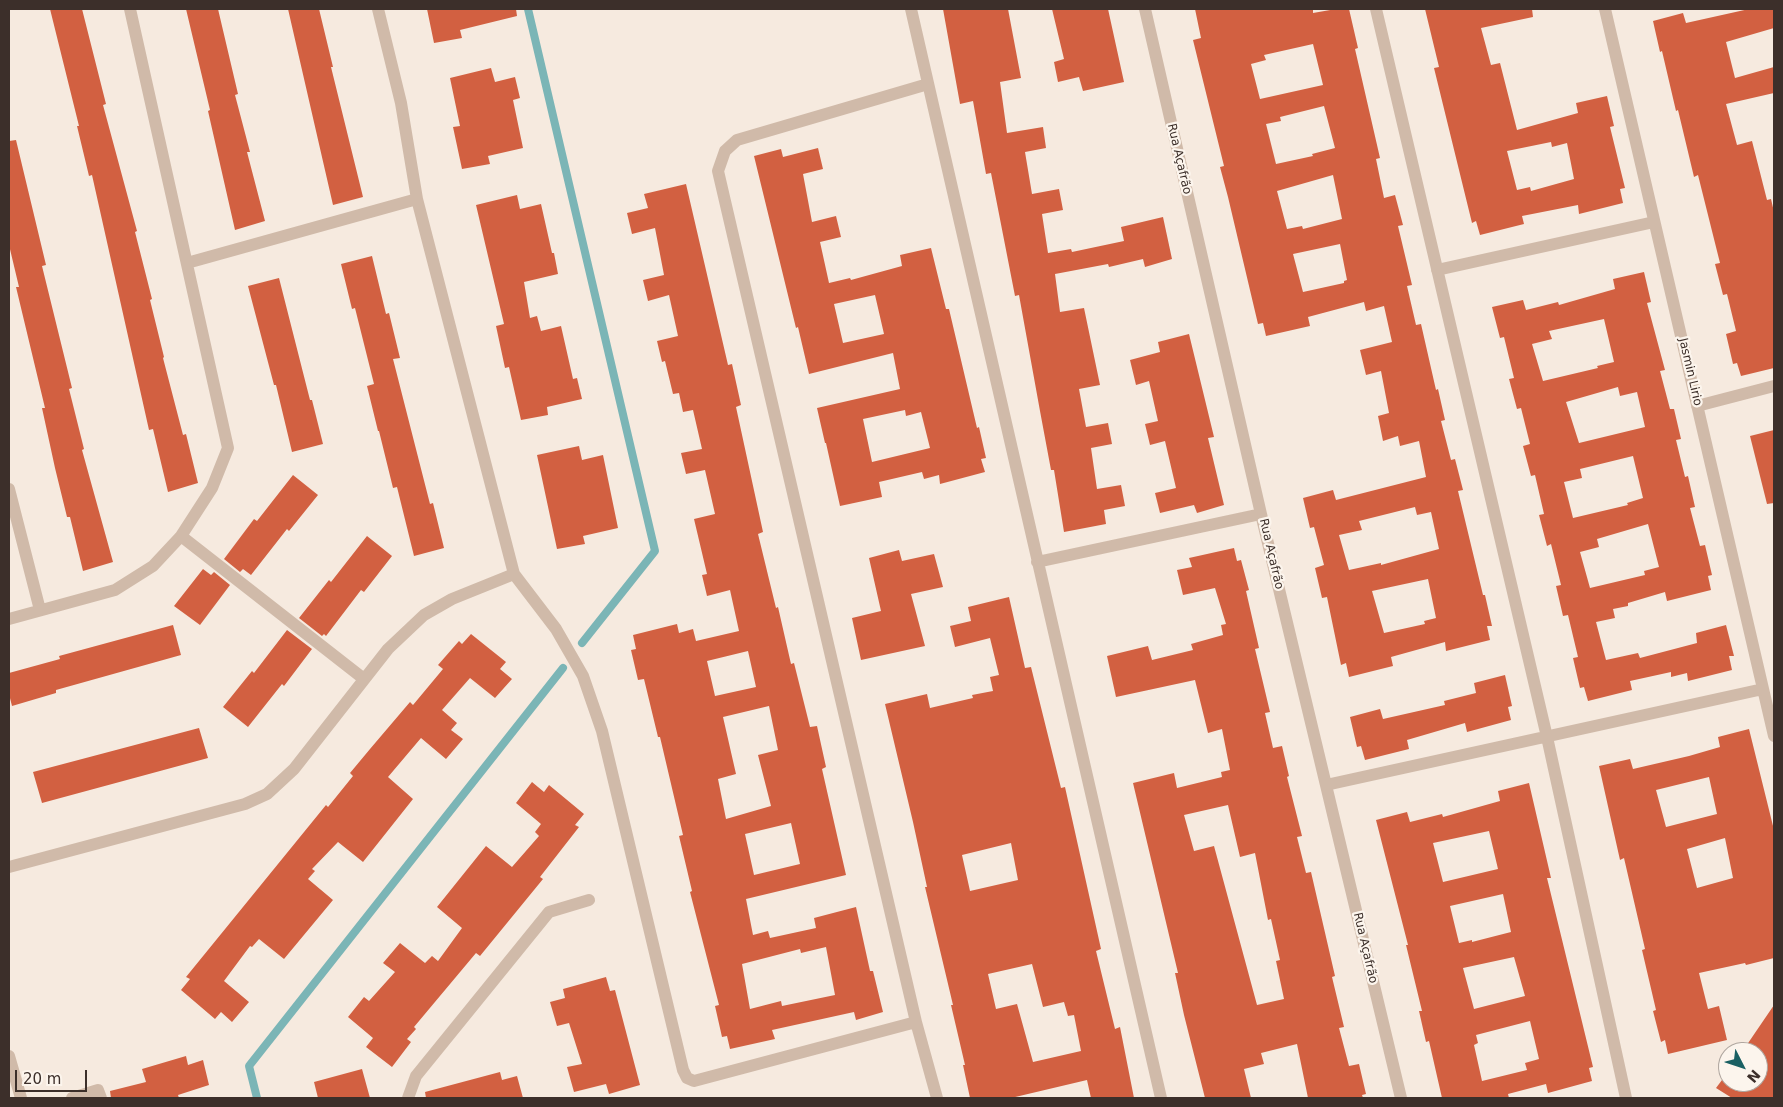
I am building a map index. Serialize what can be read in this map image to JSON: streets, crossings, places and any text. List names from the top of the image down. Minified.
{"streets":{"street":["Rua Açafrão","Jasmin Lirio"]},"scale_bar":"20 m","north":"bottom right"}
